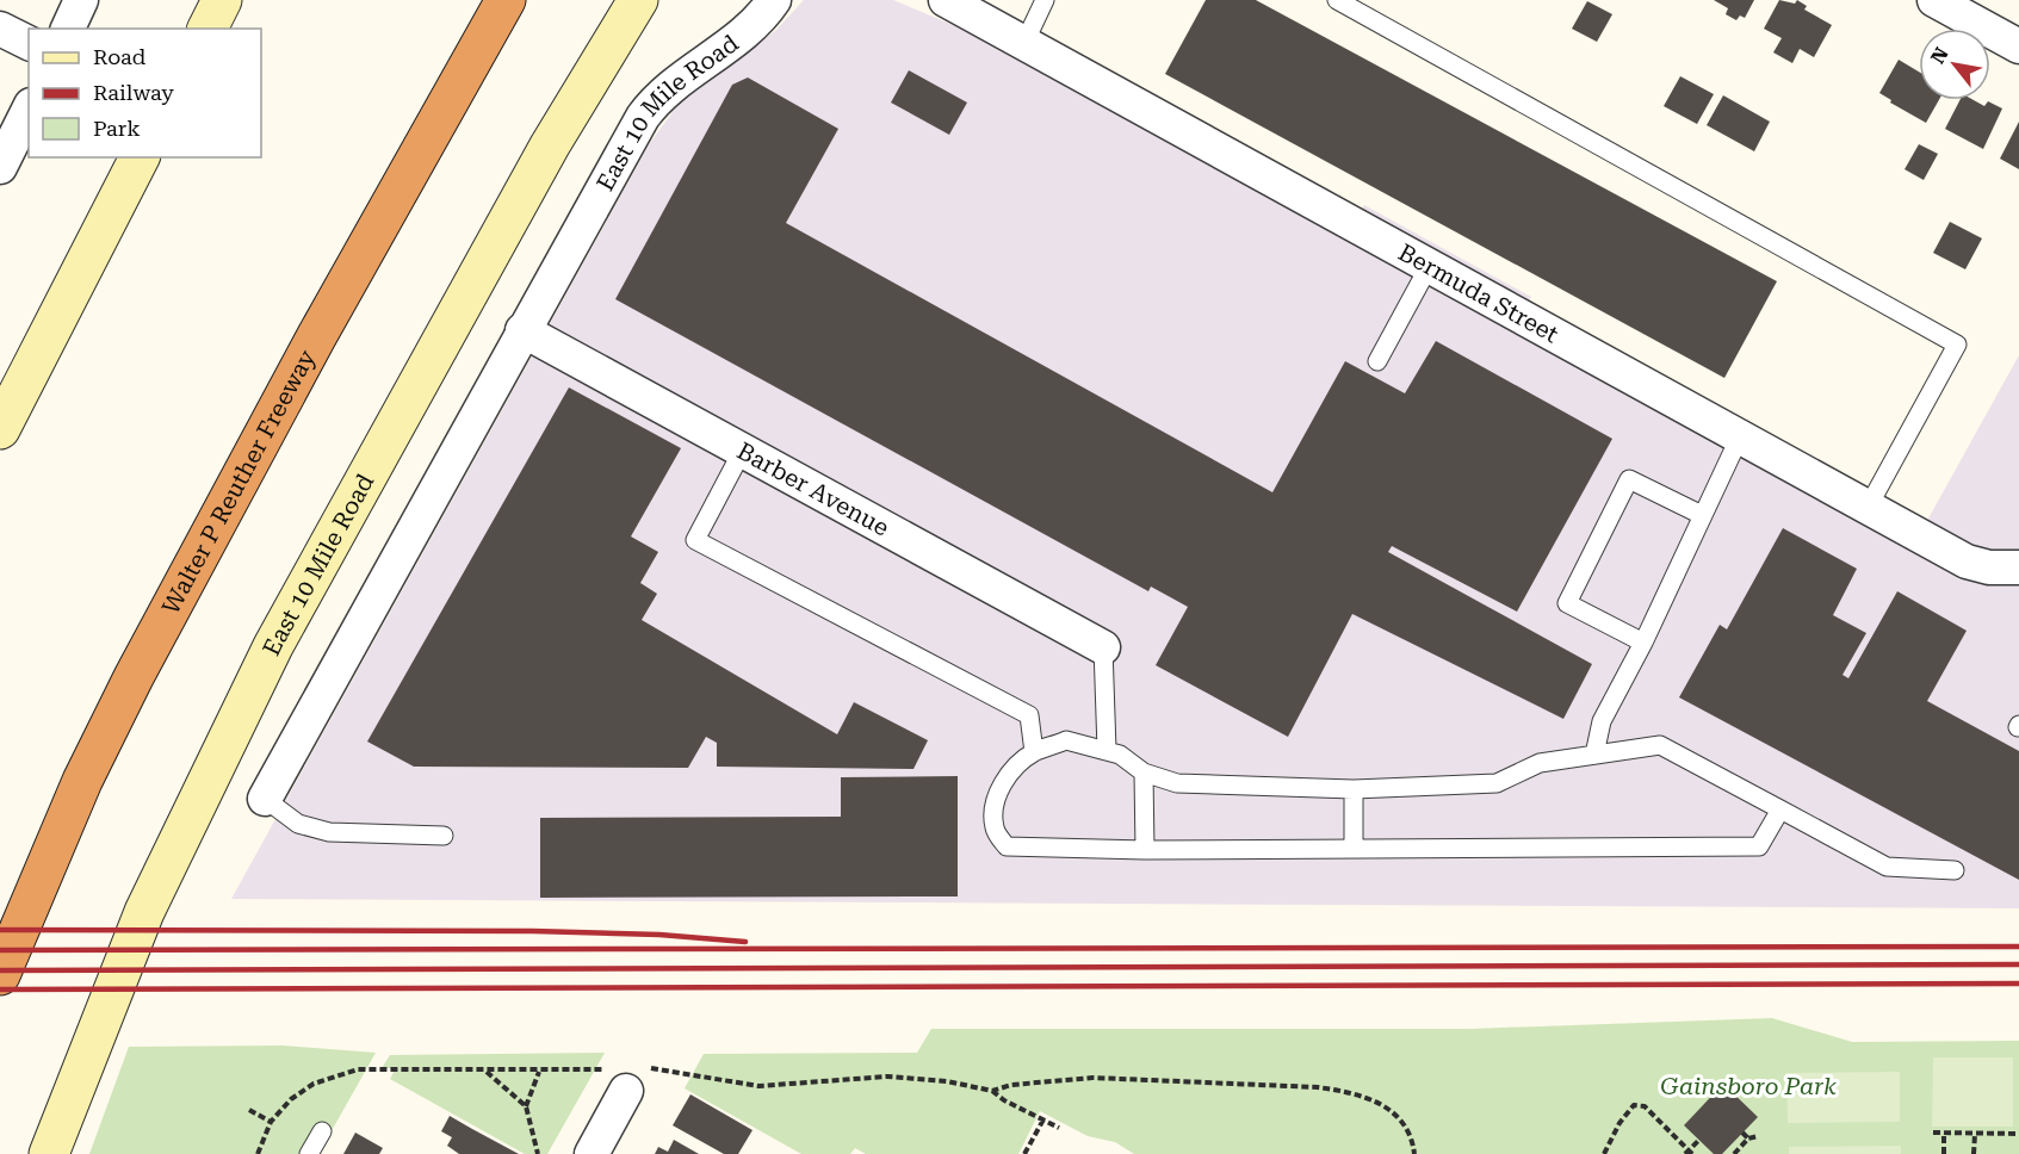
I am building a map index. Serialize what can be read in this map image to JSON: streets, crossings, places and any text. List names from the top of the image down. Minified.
{"streets":{"highway":["Walter P Reuther Freeway"],"main road":["East 10 Mile Road"],"street":["Bermuda Street","Barber Avenue"]},"crossings":[["East 10 Mile Road","Barber Avenue"]],"parks":["Gainsboro Park"],"legend":["Road","Railway","Park"],"north":"top left"}
